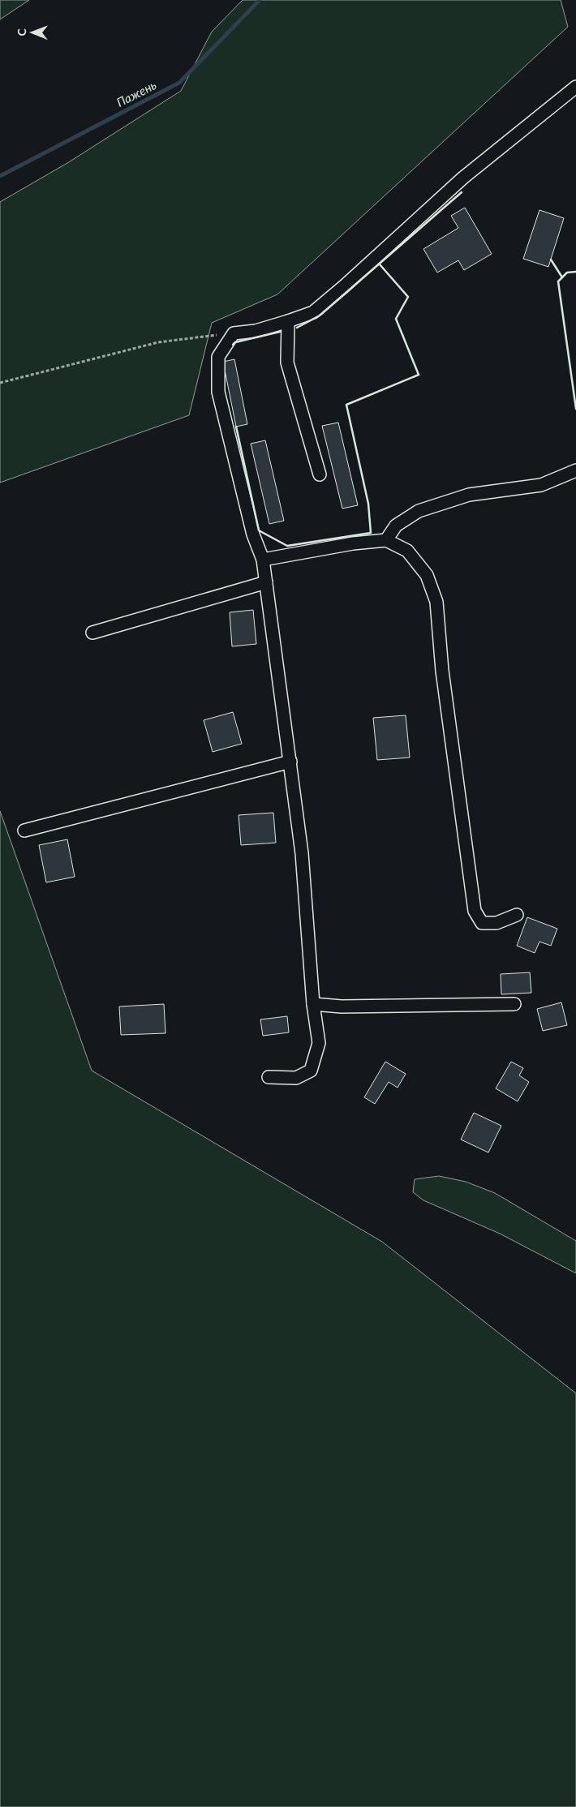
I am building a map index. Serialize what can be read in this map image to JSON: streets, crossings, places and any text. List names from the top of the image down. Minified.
{"water":["Пажень"],"north":"left"}
